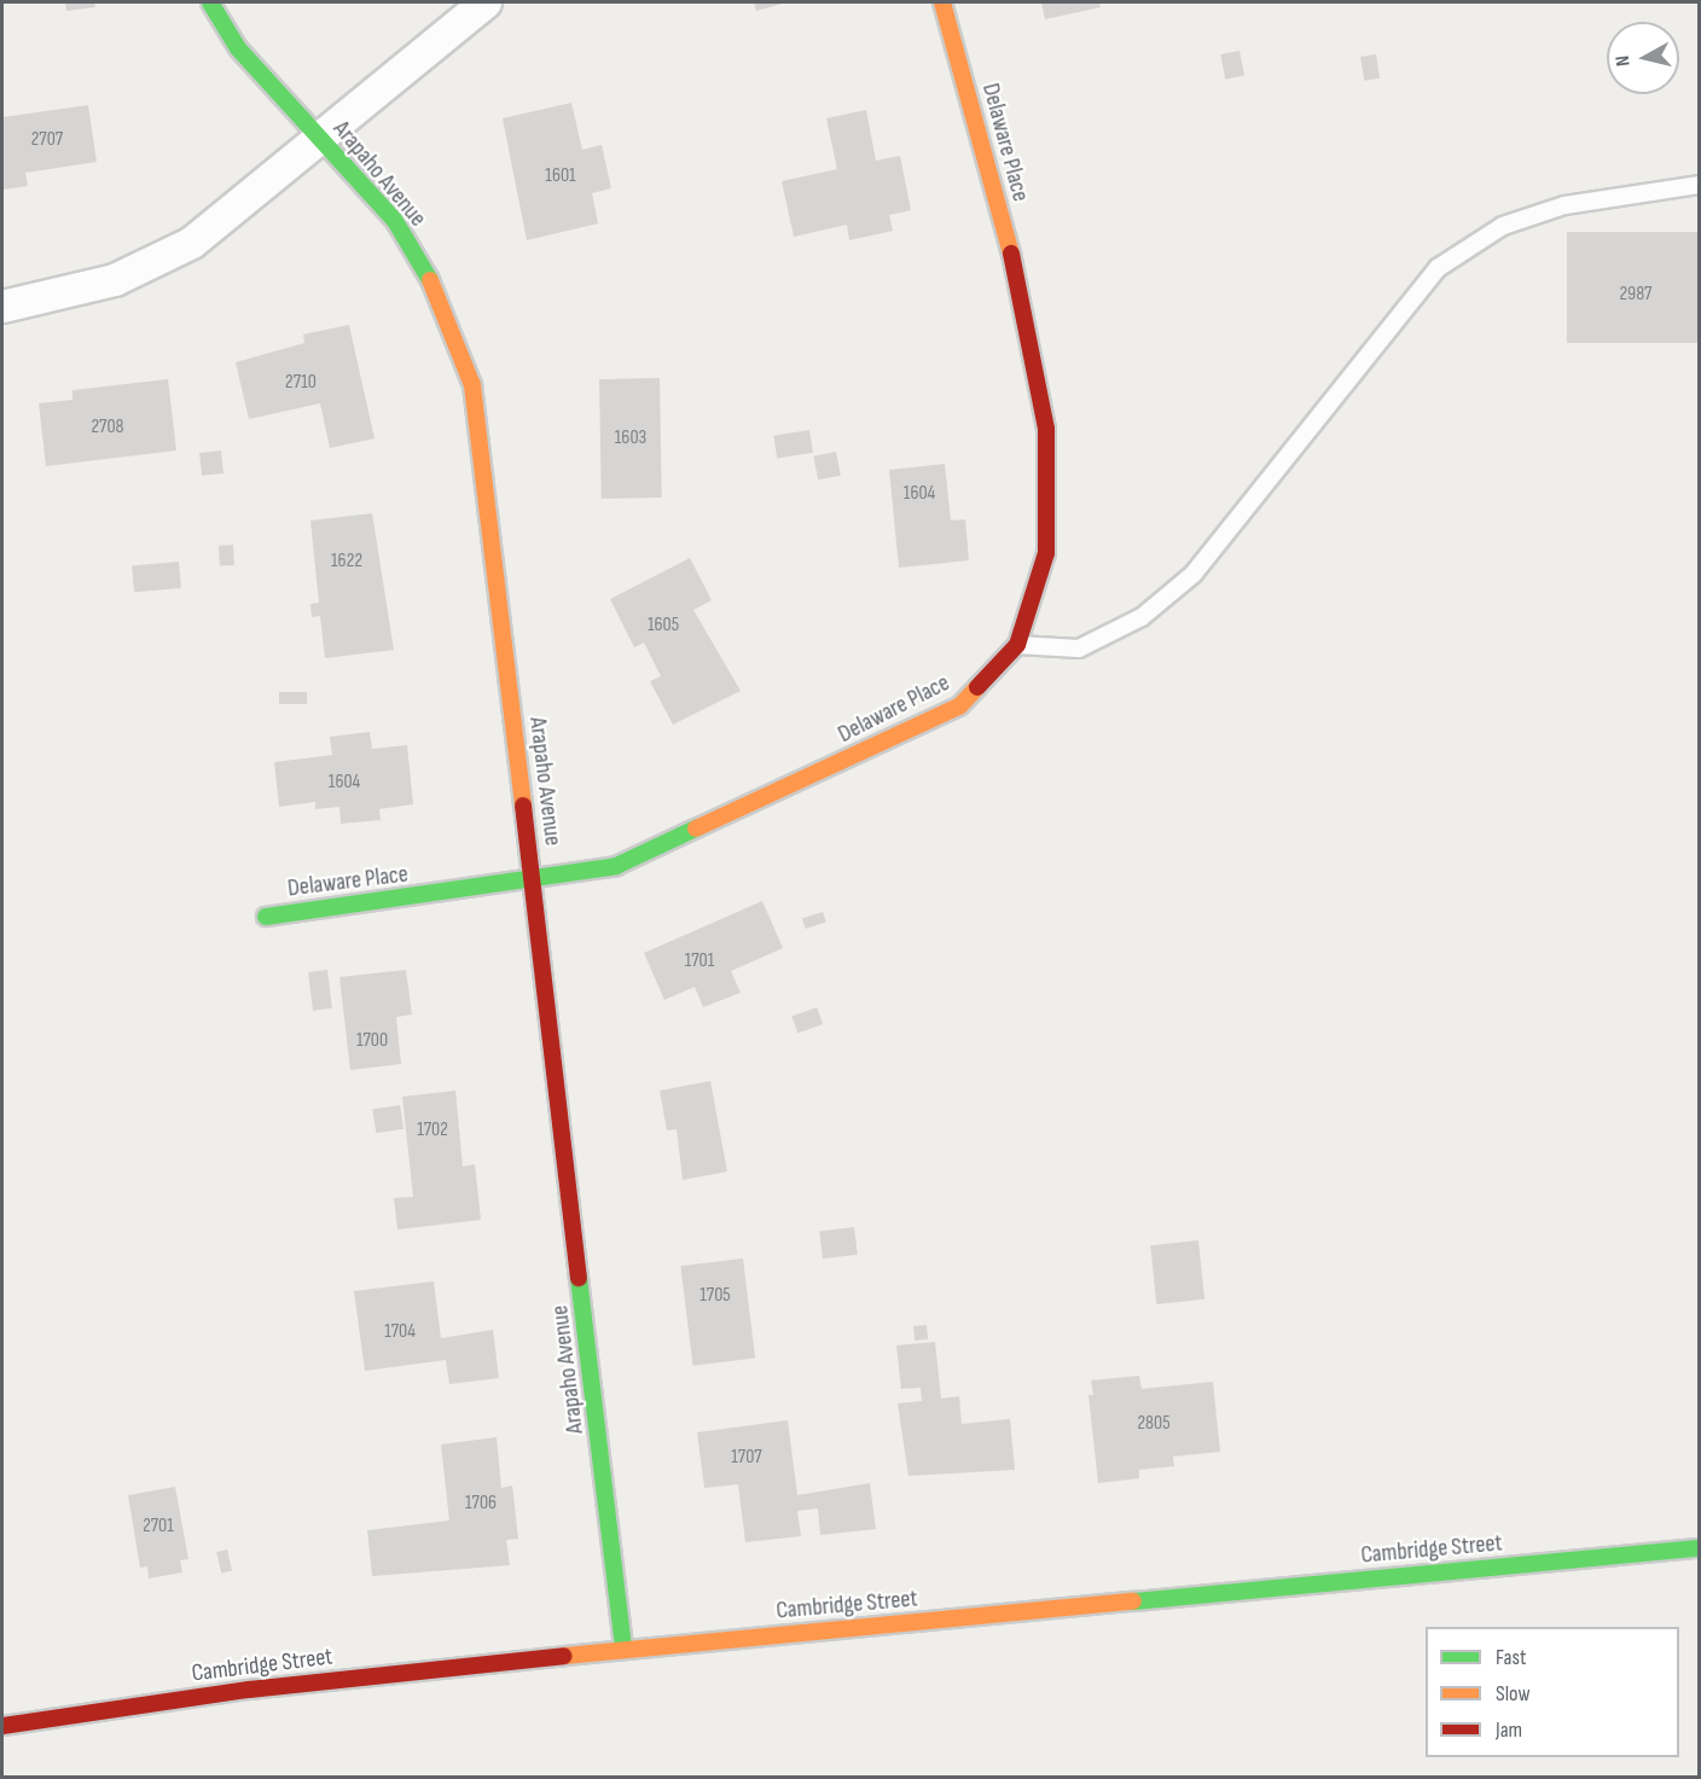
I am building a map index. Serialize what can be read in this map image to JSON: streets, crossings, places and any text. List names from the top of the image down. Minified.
{"streets":{"street":["Delaware Place","Arapaho Avenue","Cambridge Street"]},"crossings":[["Delaware Place","Arapaho Avenue"],["Arapaho Avenue","Cambridge Street"]],"house_numbers":["2707","1601","2987","2710","2708","1603","1604","1622","1605","1604","1701","1700","1702","1705","1704","2805","1707","1706","2701"],"legend":["Fast","Slow","Jam"],"north":"left"}
